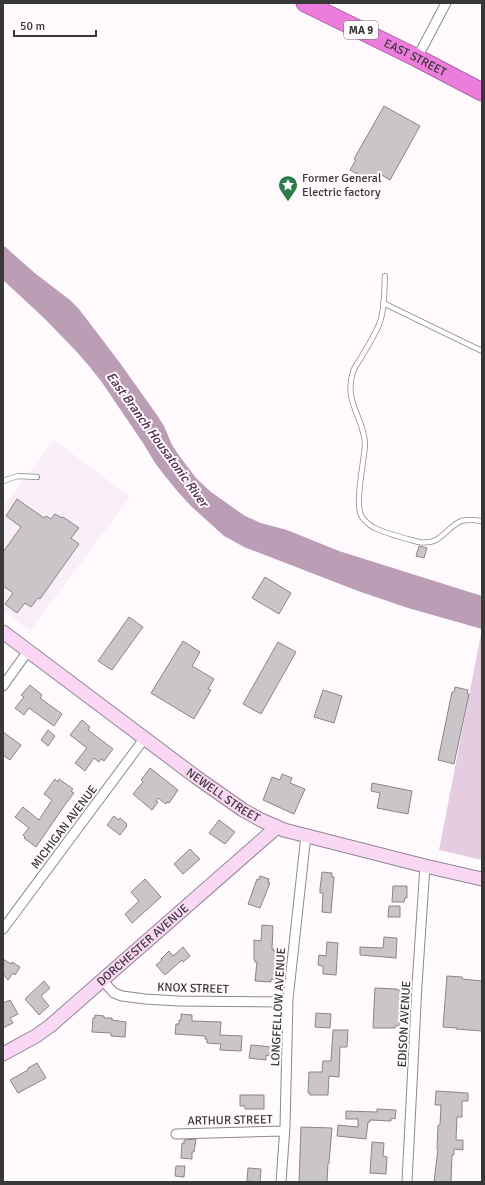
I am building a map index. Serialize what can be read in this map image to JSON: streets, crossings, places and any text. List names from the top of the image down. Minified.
{"streets":{"highway":["MA 9","EAST STREET"],"street":["NEWELL STREET","MICHIGAN AVENUE","DORCHESTER AVENUE","KNOX STREET","LONGFELLOW AVENUE","EDISON AVENUE","ARTHUR STREET"]},"crossings":[["NEWELL STREET","MICHIGAN AVENUE"],["NEWELL STREET","DORCHESTER AVENUE"],["NEWELL STREET","LONGFELLOW AVENUE"],["NEWELL STREET","EDISON AVENUE"],["DORCHESTER AVENUE","KNOX STREET"],["KNOX STREET","LONGFELLOW AVENUE"],["LONGFELLOW AVENUE","ARTHUR STREET"]],"water":["East Branch Housatonic River"],"places":{"place":["Former General Electric factory"]},"scale_bar":"50 m"}
